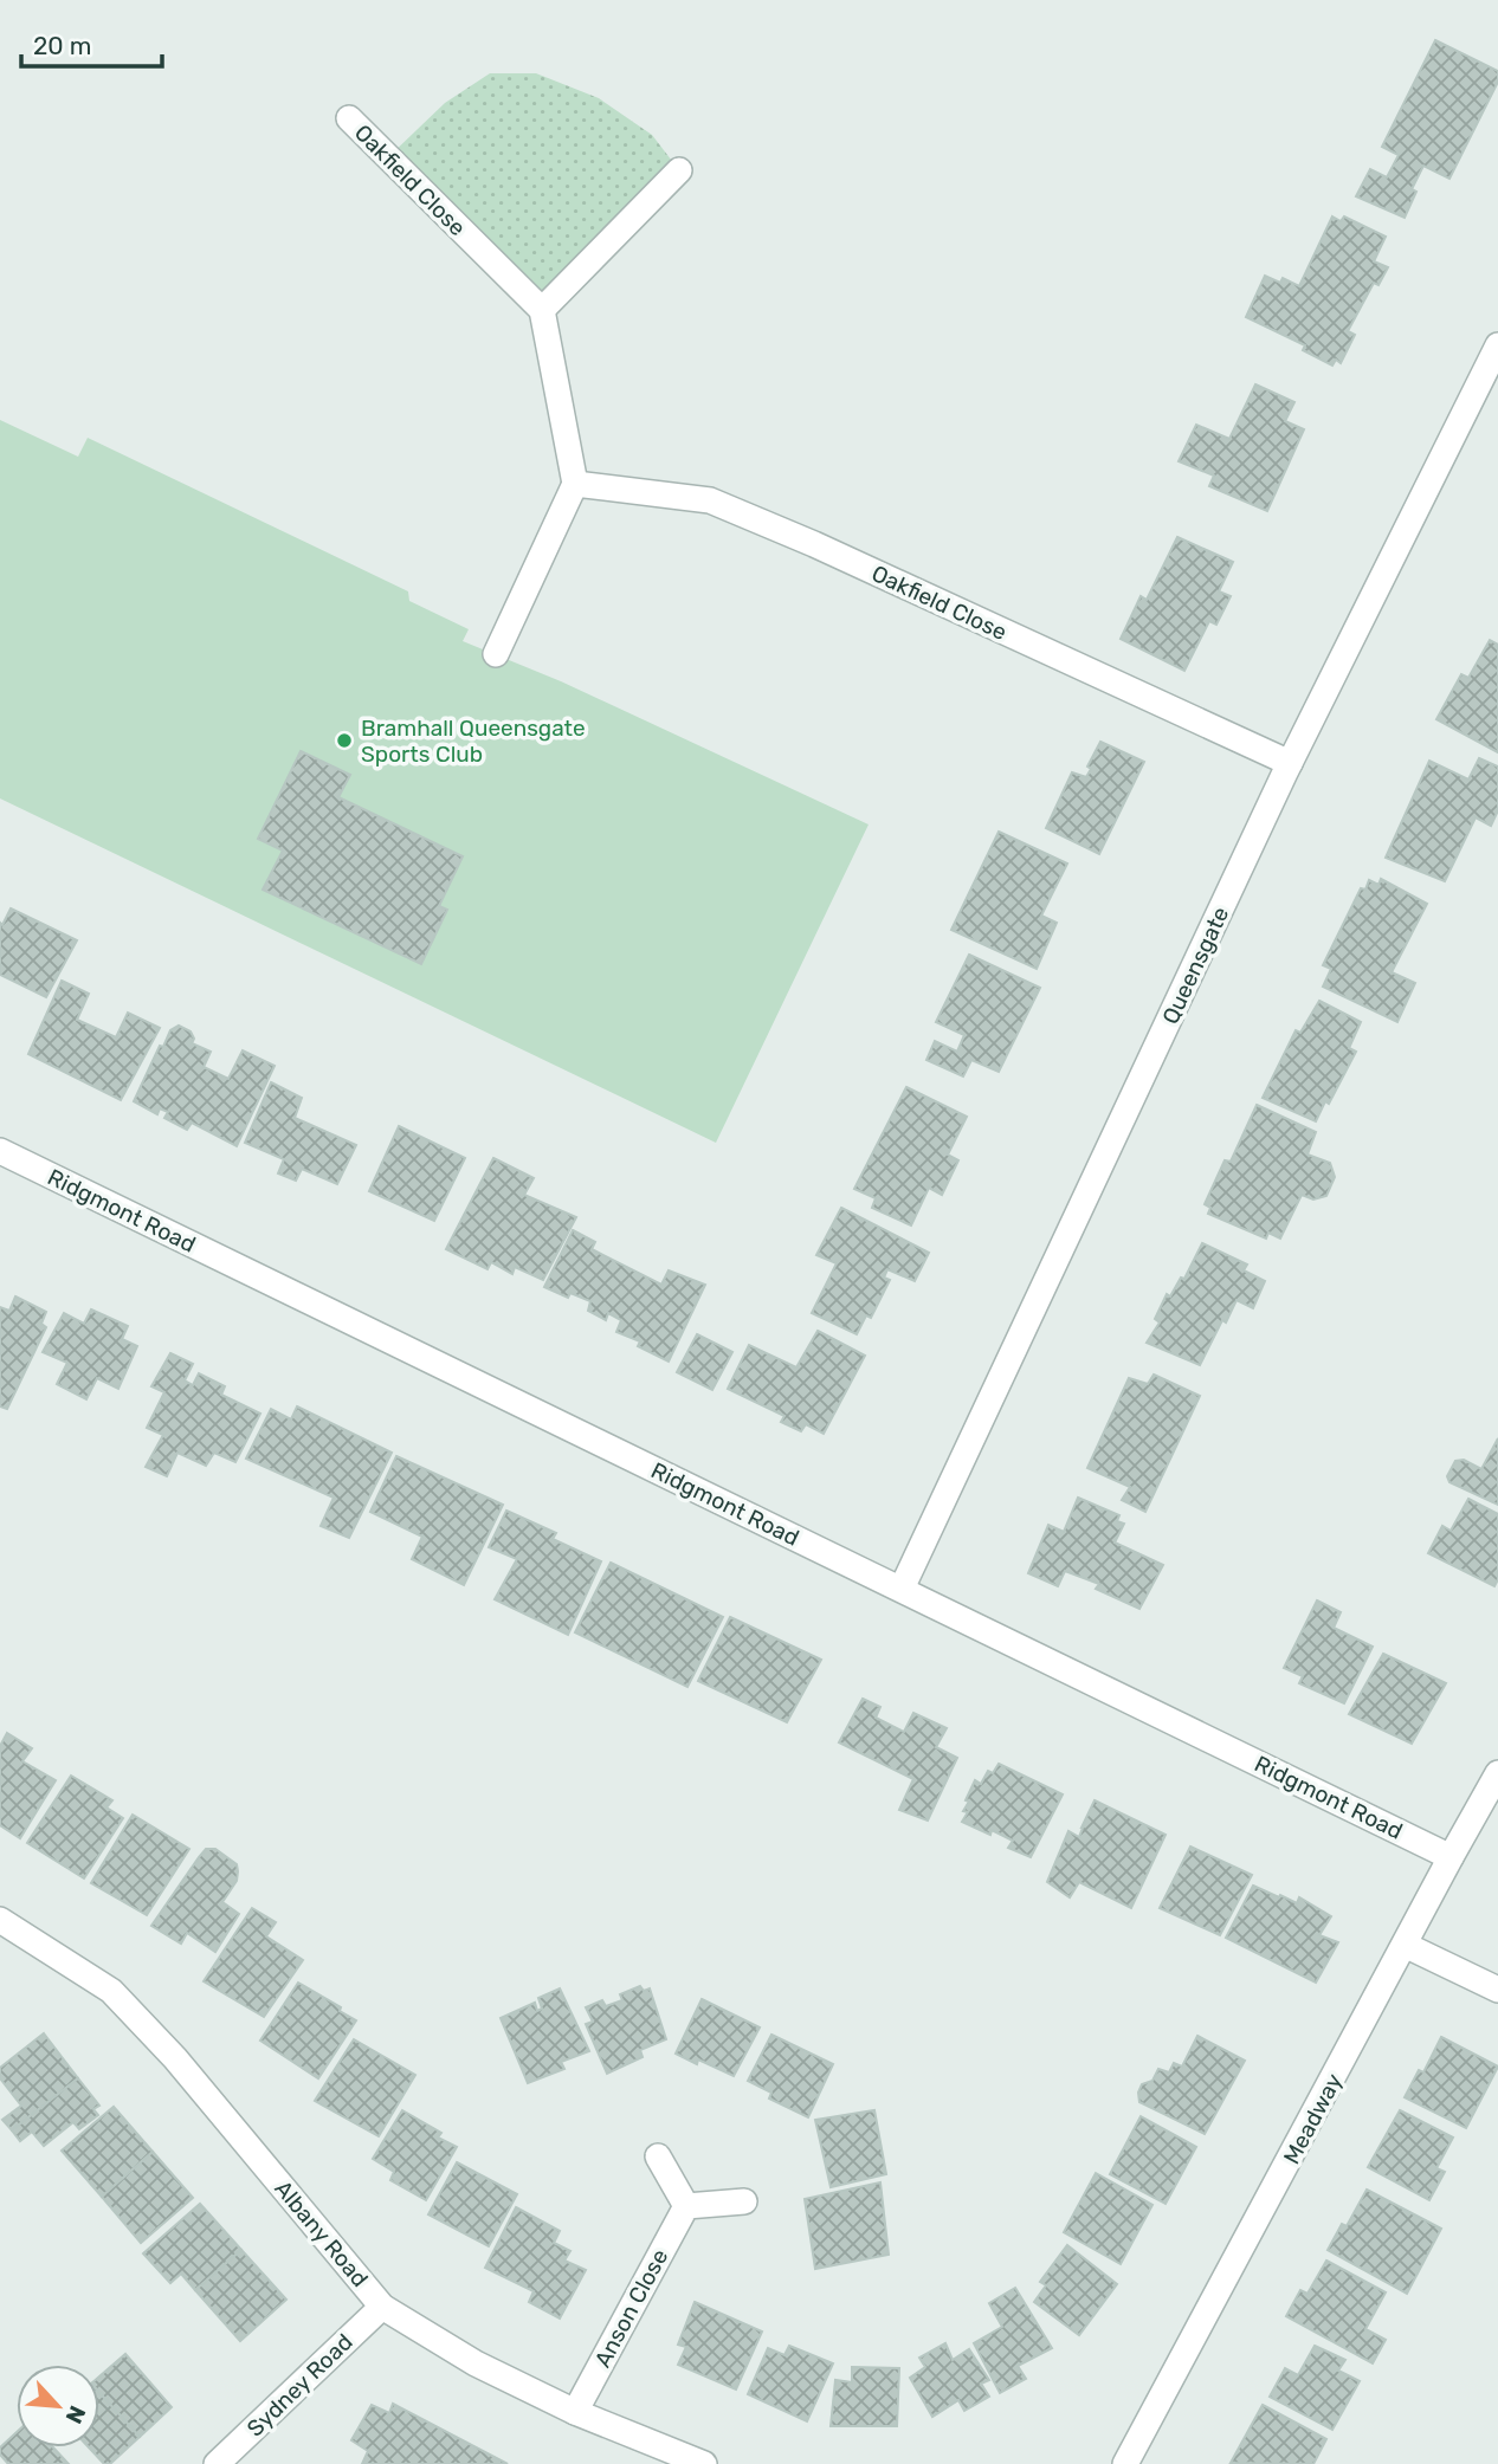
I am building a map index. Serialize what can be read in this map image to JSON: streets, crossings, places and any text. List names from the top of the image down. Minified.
{"streets":{"street":["Oakfield Close","Queensgate","Ridgmont Road","Meadway","Albany Road","Anson Close","Sydney Road"]},"crossings":[["Oakfield Close","Queensgate"],["Queensgate","Ridgmont Road"],["Ridgmont Road","Meadway"],["Albany Road","Anson Close"],["Albany Road","Sydney Road"]],"places":["Bramhall Queensgate Sports Club"],"scale_bar":"20 m","north":"bottom right"}
